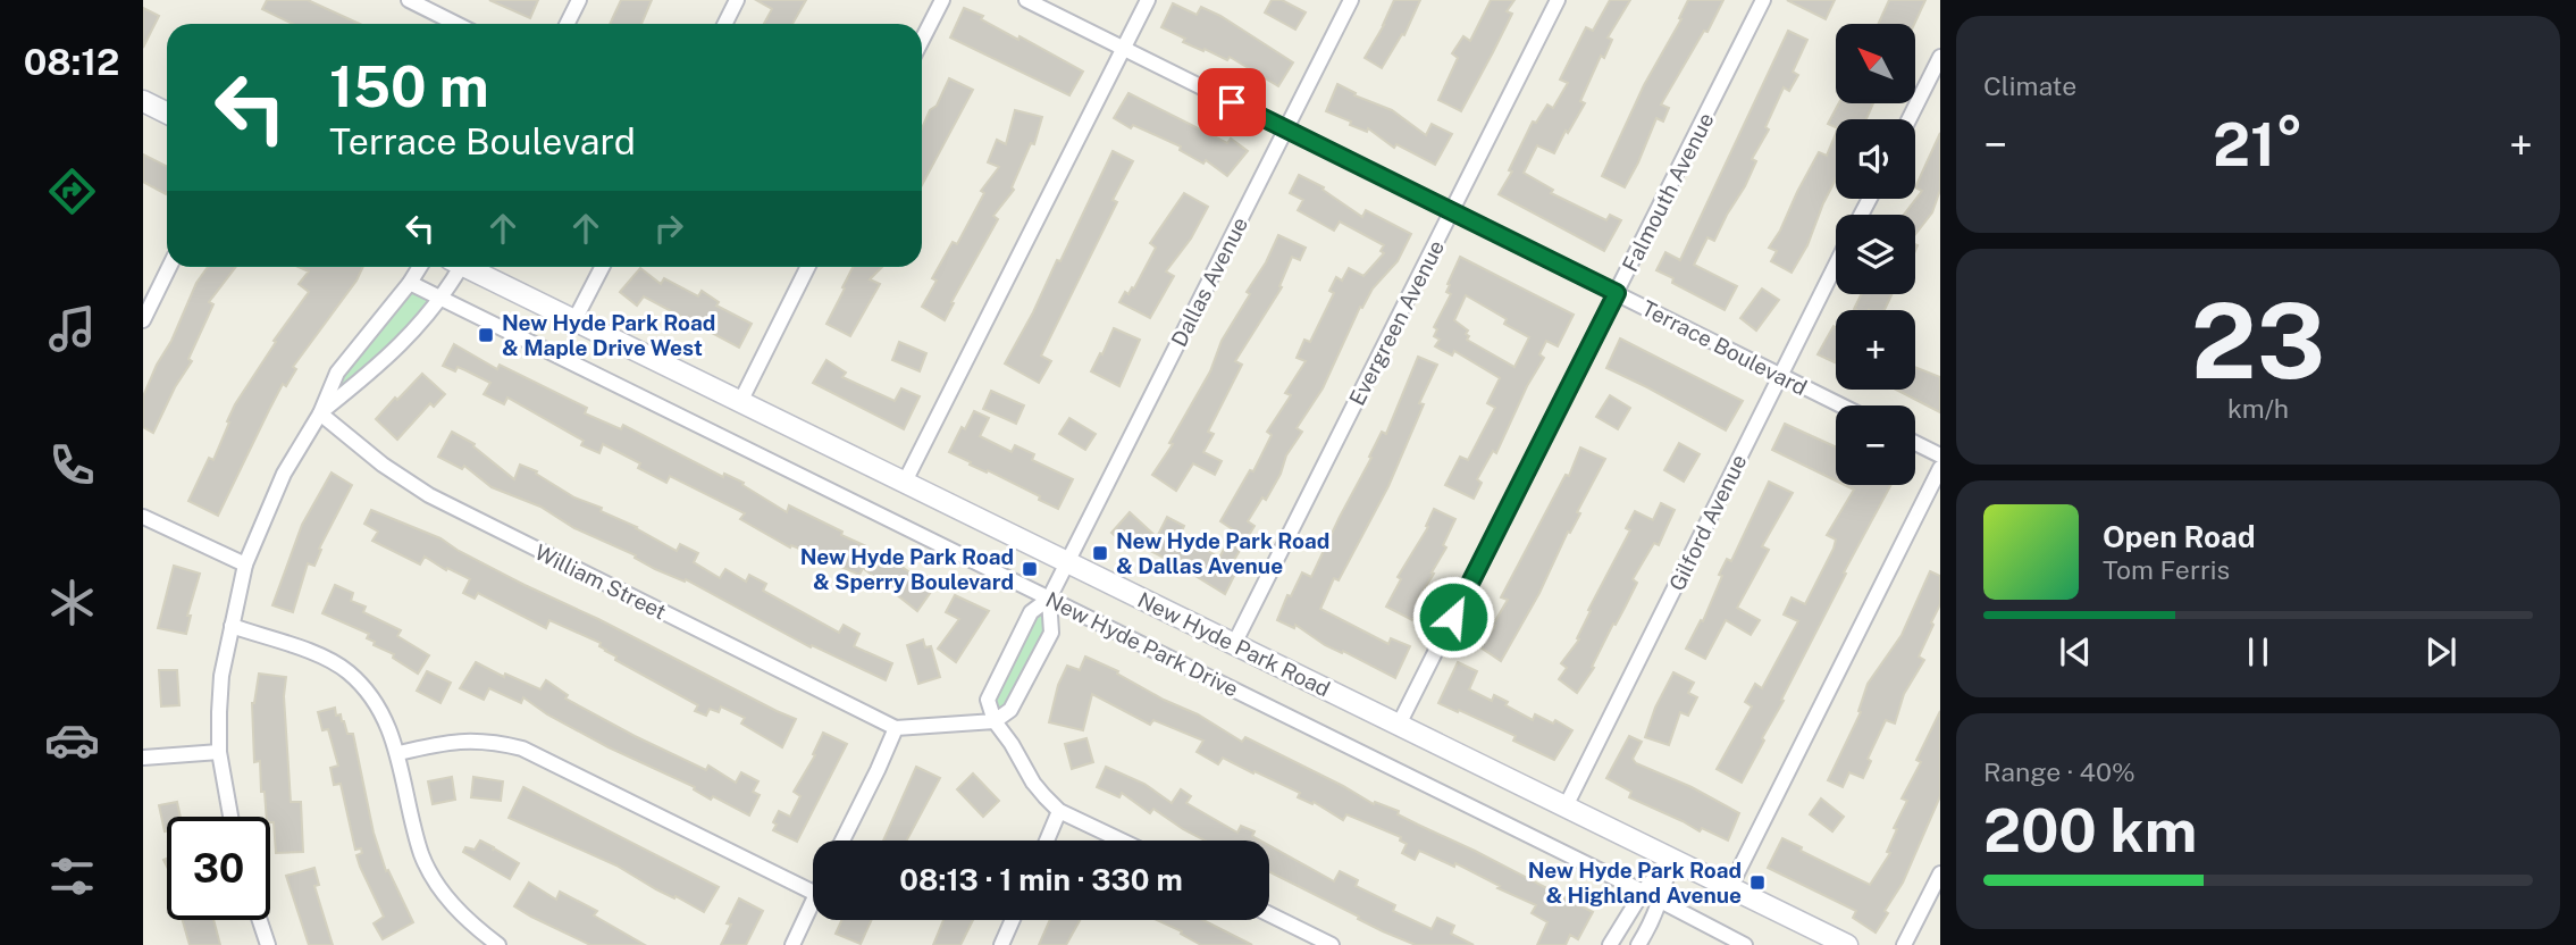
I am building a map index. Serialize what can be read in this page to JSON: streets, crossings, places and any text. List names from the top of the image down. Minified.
{"streets":{"main road":["New Hyde Park Road"],"street":["Falmouth Avenue","Dallas Avenue","Evergreen Avenue","Terrace Boulevard","Gilford Avenue","William Street","New Hyde Park Drive"]},"crossings":[["Falmouth Avenue","Terrace Boulevard"],["Falmouth Avenue","New Hyde Park Road"],["Dallas Avenue","Terrace Boulevard"],["Dallas Avenue","New Hyde Park Drive"],["Dallas Avenue","New Hyde Park Road"],["Evergreen Avenue","Terrace Boulevard"],["Evergreen Avenue","New Hyde Park Road"],["Terrace Boulevard","Gilford Avenue"],["Gilford Avenue","New Hyde Park Road"]],"places":{"transit":["New Hyde Park Road & Maple Drive West","New Hyde Park Road & Dallas Avenue","New Hyde Park Road & Sperry Boulevard","New Hyde Park Road & Highland Avenue"]},"north":"top left","page":{"tabs":"08:12","tile":["Climate",["23","km/h"],["Range · 40%","200 km"]],"map_buttons":["+","−"],"turn":["150 m","Terrace Boulevard"],"heat":["−","21°","+"],"song":["Open Road","Tom Ferris"],"limit":"30","trip":"08:13 · 1 min · 330 m"}}
